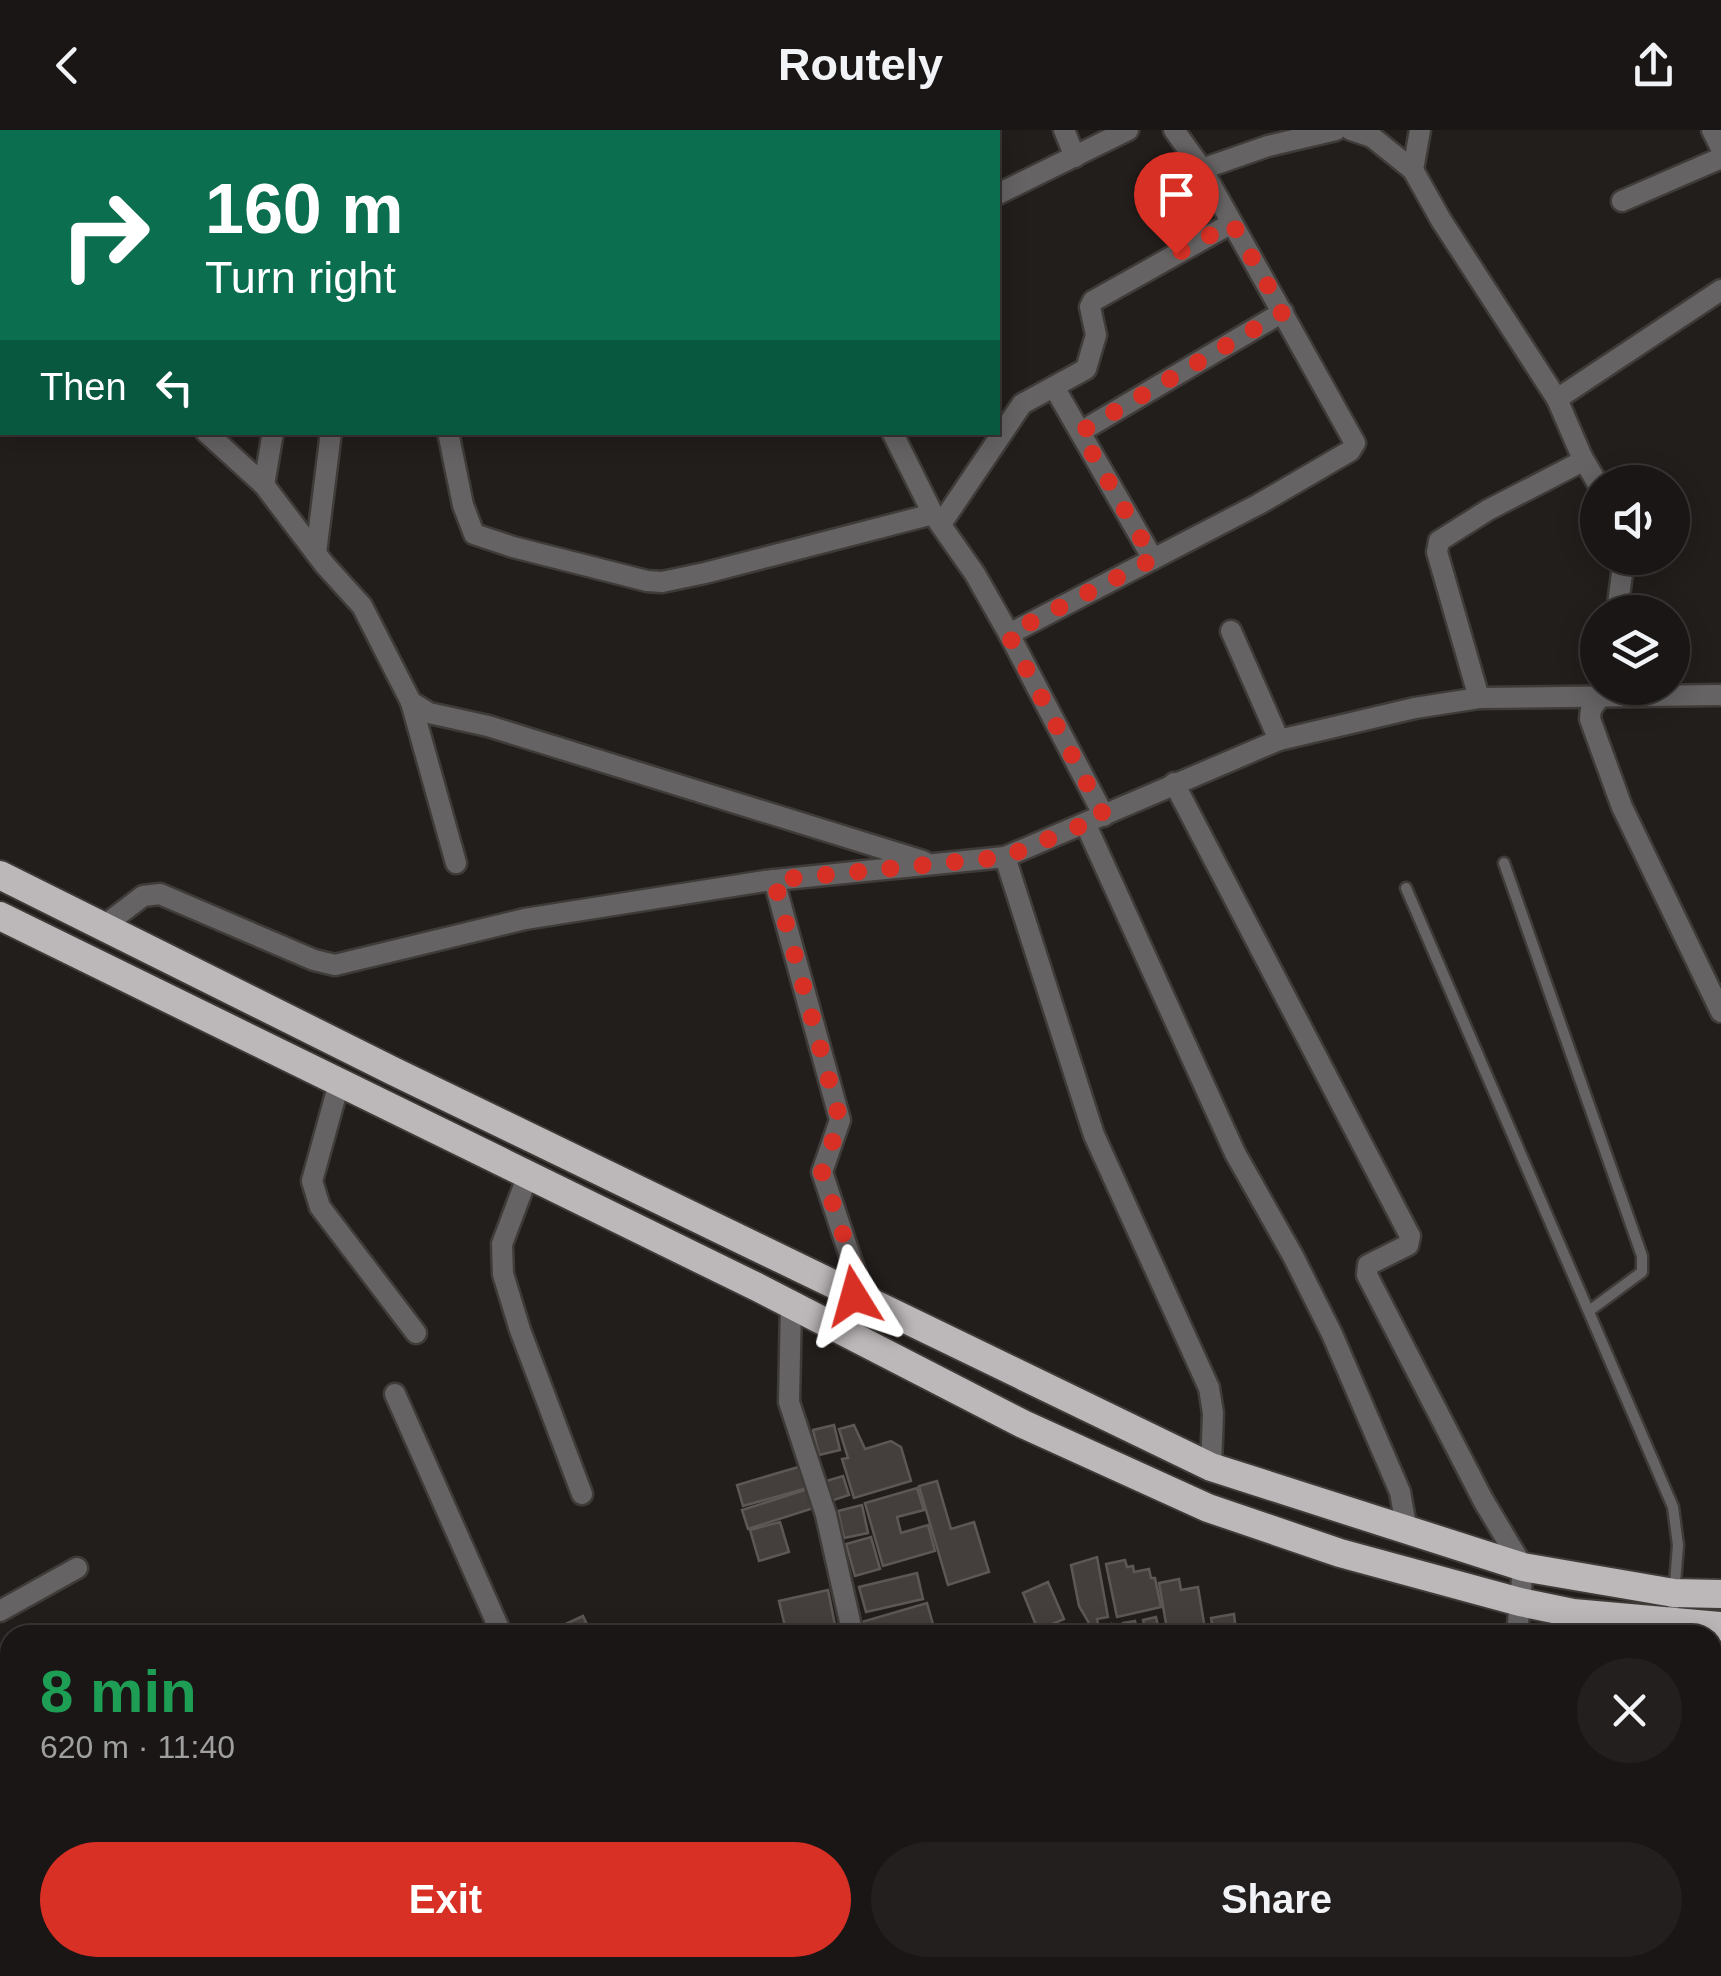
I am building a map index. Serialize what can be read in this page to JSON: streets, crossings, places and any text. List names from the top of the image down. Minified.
{"page":{"header":"Routely","turn":["160 m","Turn right"],"then":"Then","heading":["8 min","620 m · 11:40"],"buttons":["Exit","Share"]}}
